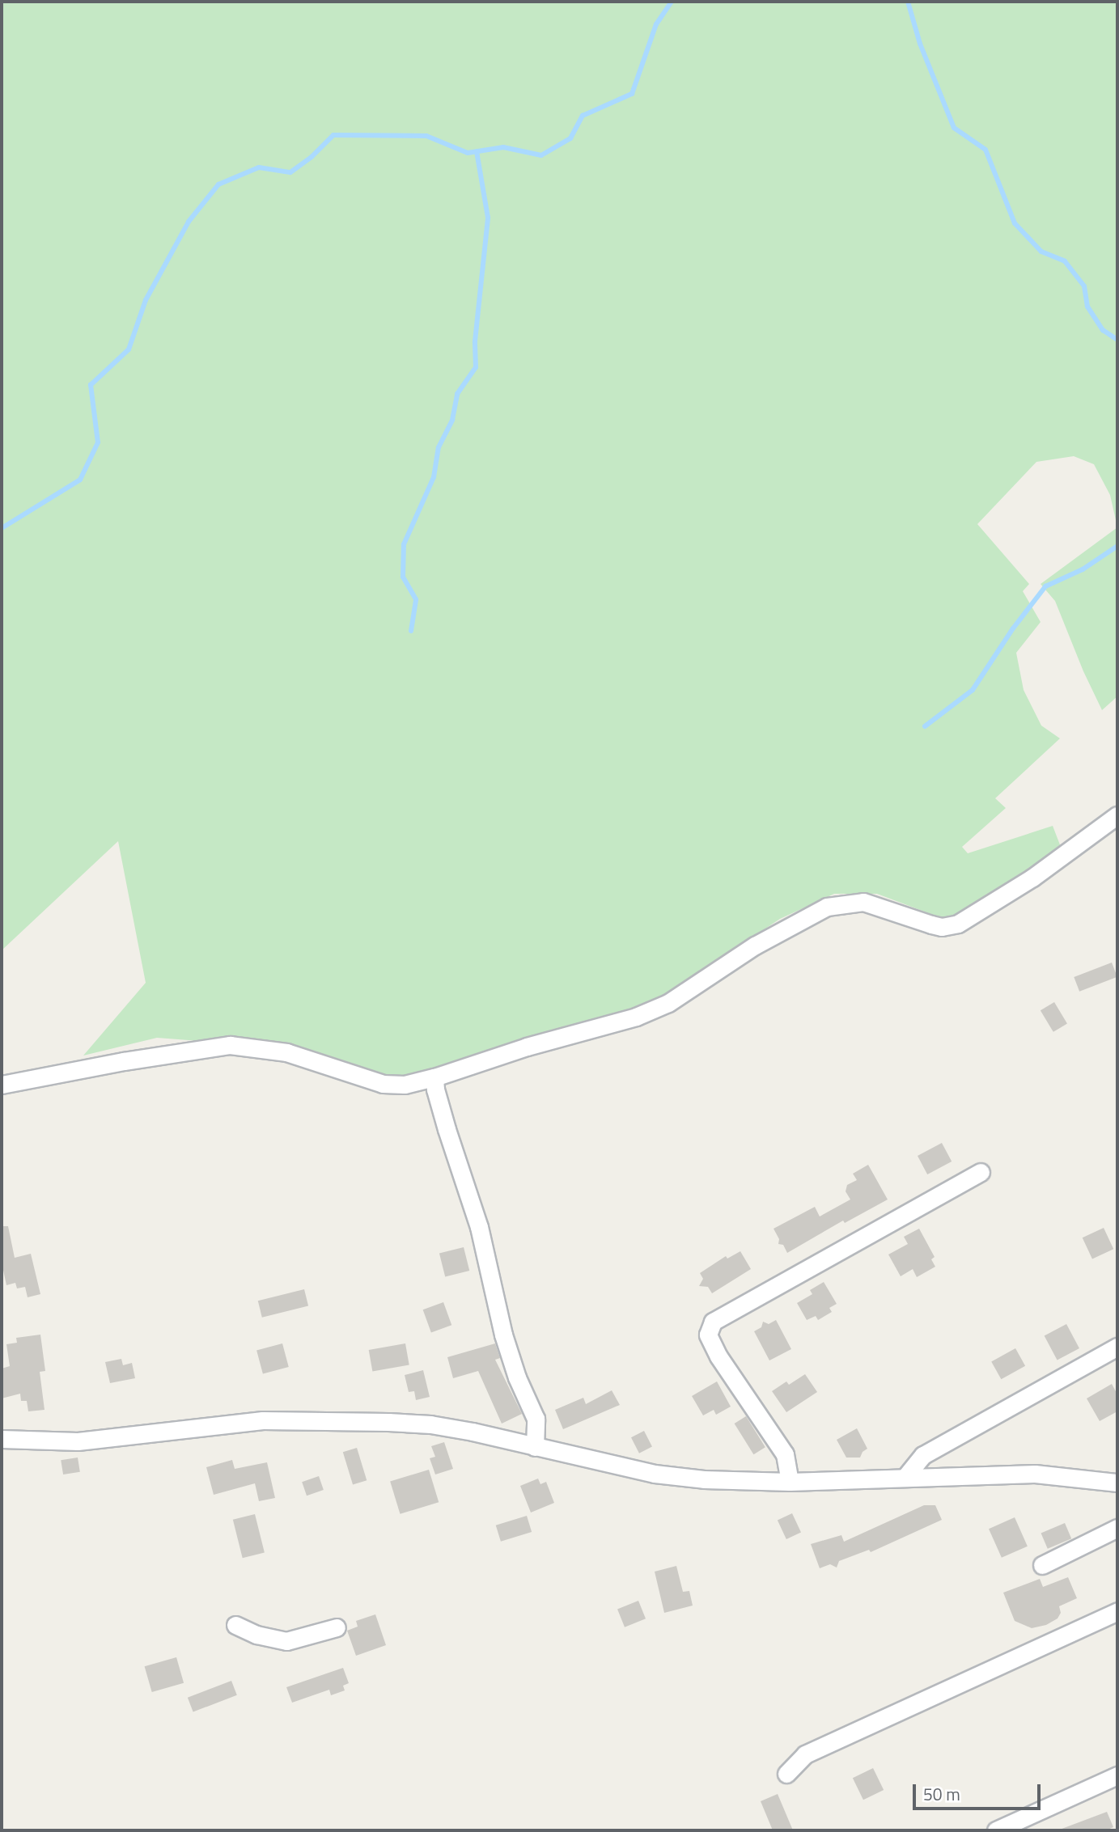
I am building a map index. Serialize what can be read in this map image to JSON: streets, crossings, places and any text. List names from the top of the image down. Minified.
{"scale_bar":"50 m"}
